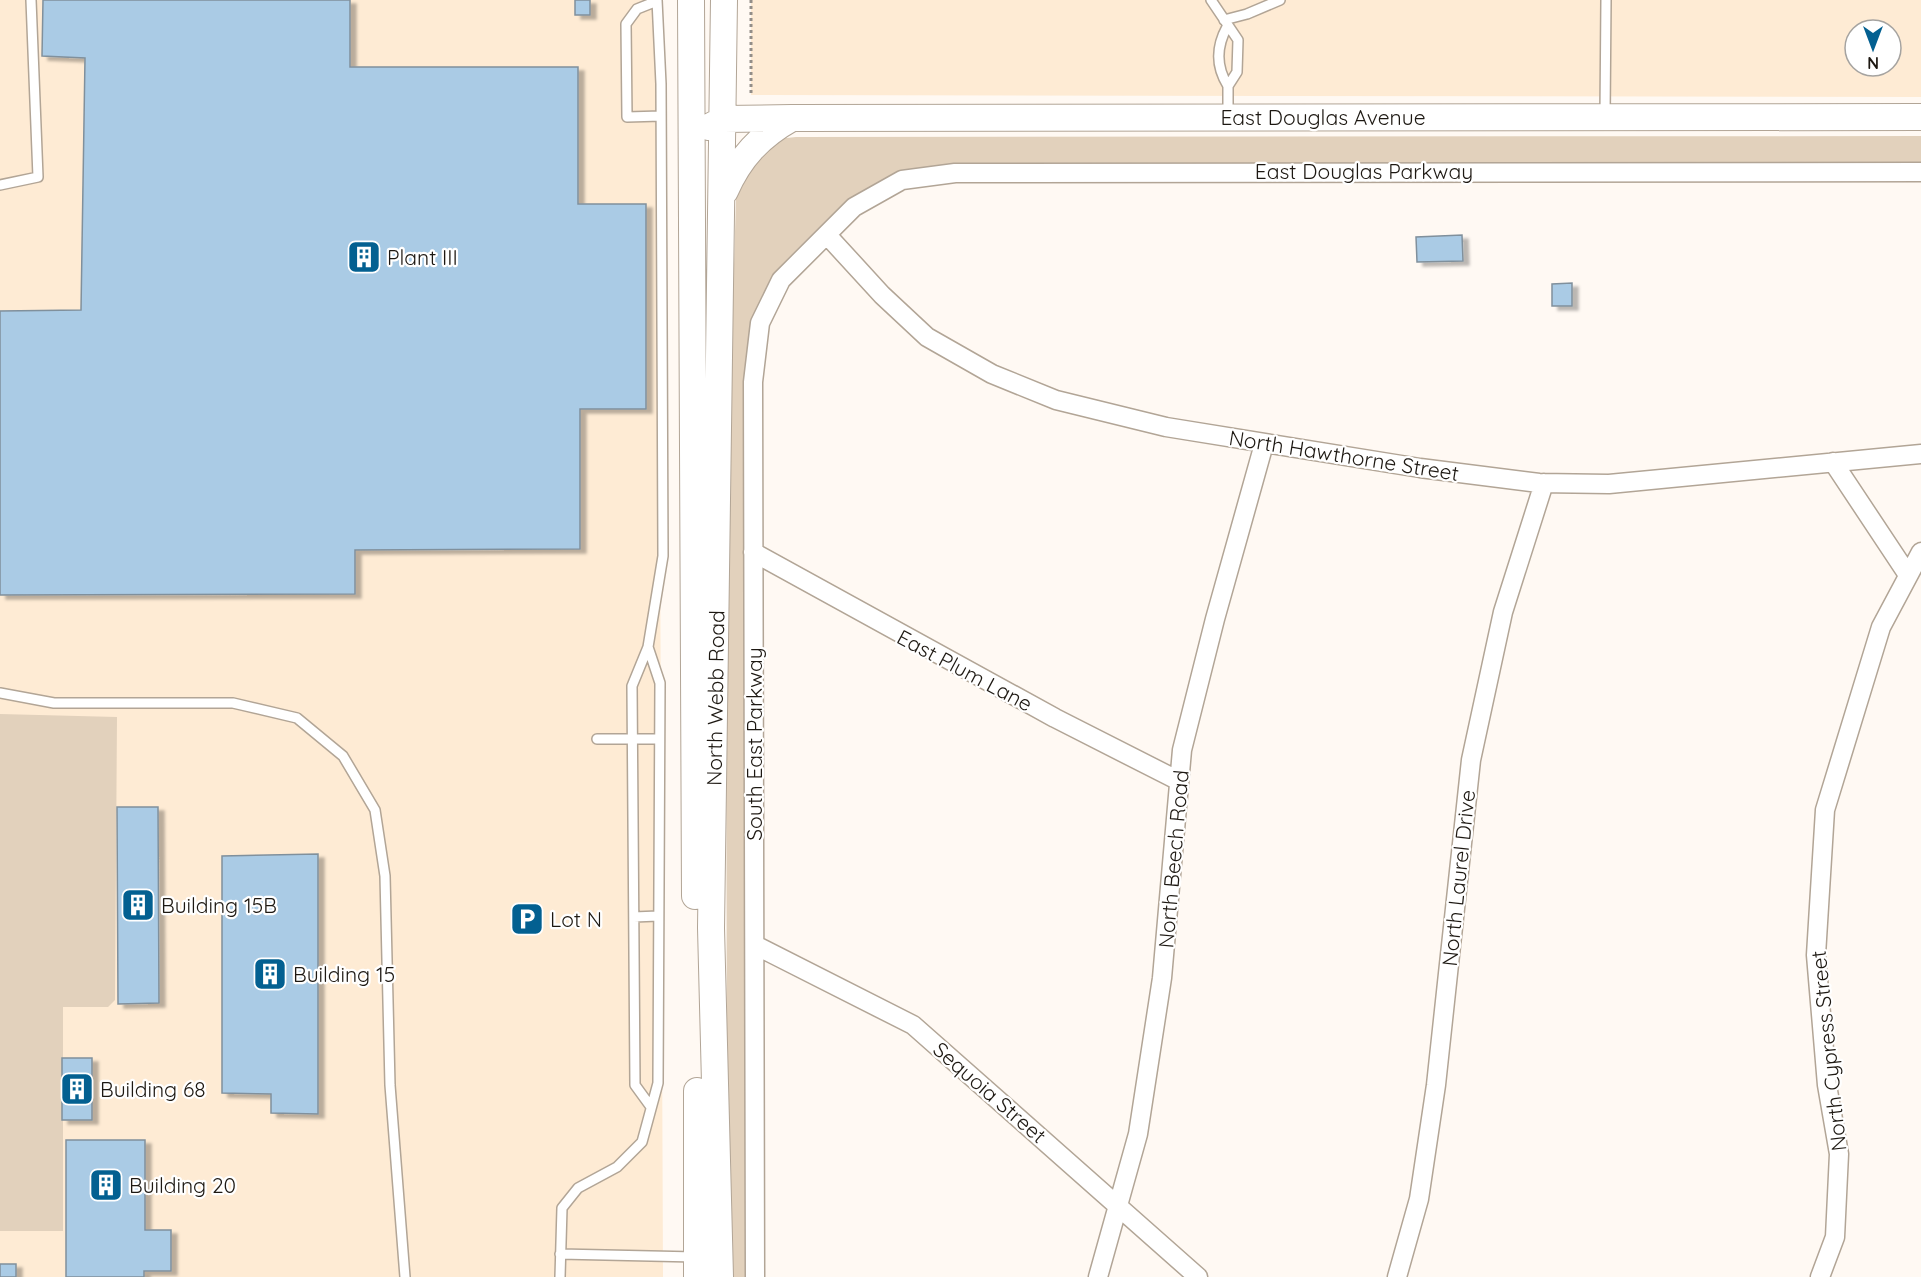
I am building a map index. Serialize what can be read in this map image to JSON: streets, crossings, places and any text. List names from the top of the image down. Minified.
{"streets":{"main road":["East Douglas Avenue","North Webb Road"],"street":["East Douglas Parkway","North Hawthorne Street","East Plum Lane","South East Parkway","North Beech Road","North Laurel Drive","North Cypress Street","Sequoia Street"]},"crossings":[["East Douglas Avenue","North Webb Road"],["East Douglas Parkway","North Hawthorne Street"],["East Douglas Parkway","South East Parkway"],["North Hawthorne Street","South East Parkway"],["North Hawthorne Street","North Beech Road"],["North Hawthorne Street","North Laurel Drive"],["East Plum Lane","South East Parkway"],["East Plum Lane","North Beech Road"],["South East Parkway","Sequoia Street"],["North Beech Road","Sequoia Street"]],"places":{"building":["Plant III","Building 15B","Building 15","Building 68","Building 20"],"parking":["Lot N"]},"north":"bottom"}
